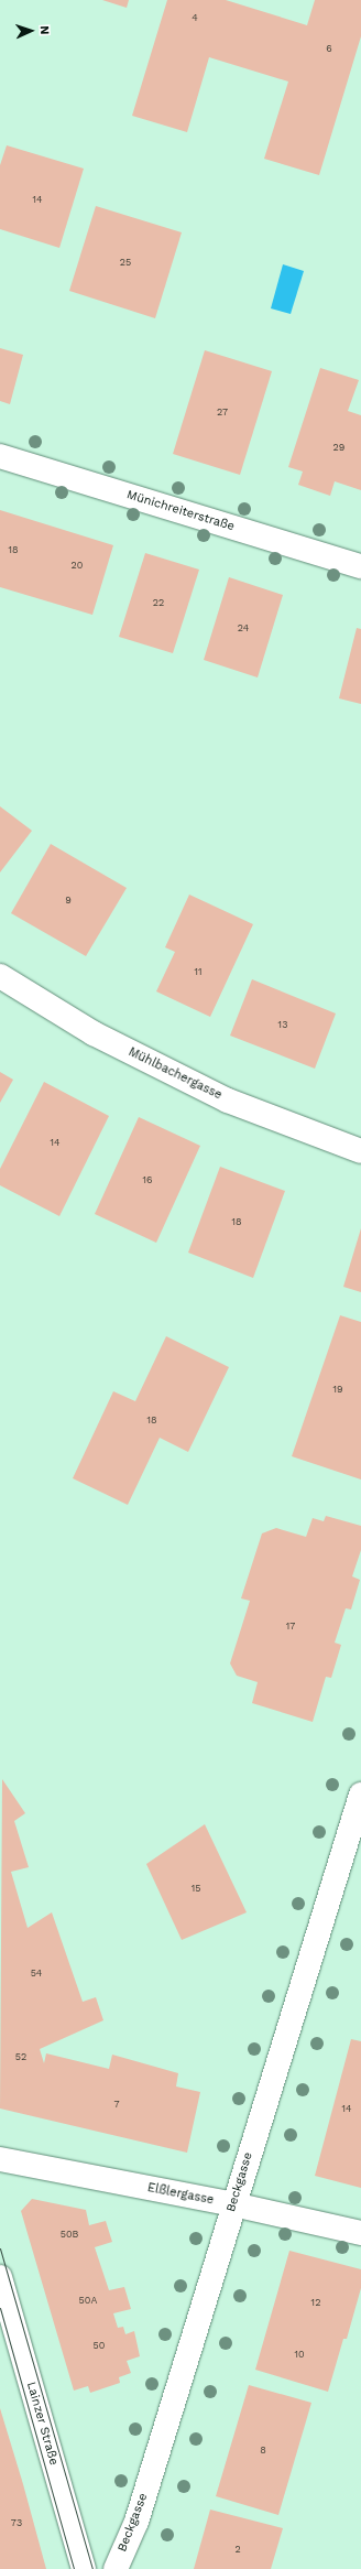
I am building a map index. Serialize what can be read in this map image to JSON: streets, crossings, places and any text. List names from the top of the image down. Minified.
{"streets":{"street":["Münichreiterstraße","Mühlbachergasse","Beckgasse","Elßlergasse","Lainzer Straße"]},"crossings":[["Beckgasse","Elßlergasse"]],"house_numbers":["4","6","14","25","27","29","18","20","22","24","9","11","13","14","16","18","19","18","17","15","54","52","7","14","50B","50A","12","50","10","8","73","2"],"north":"right"}
